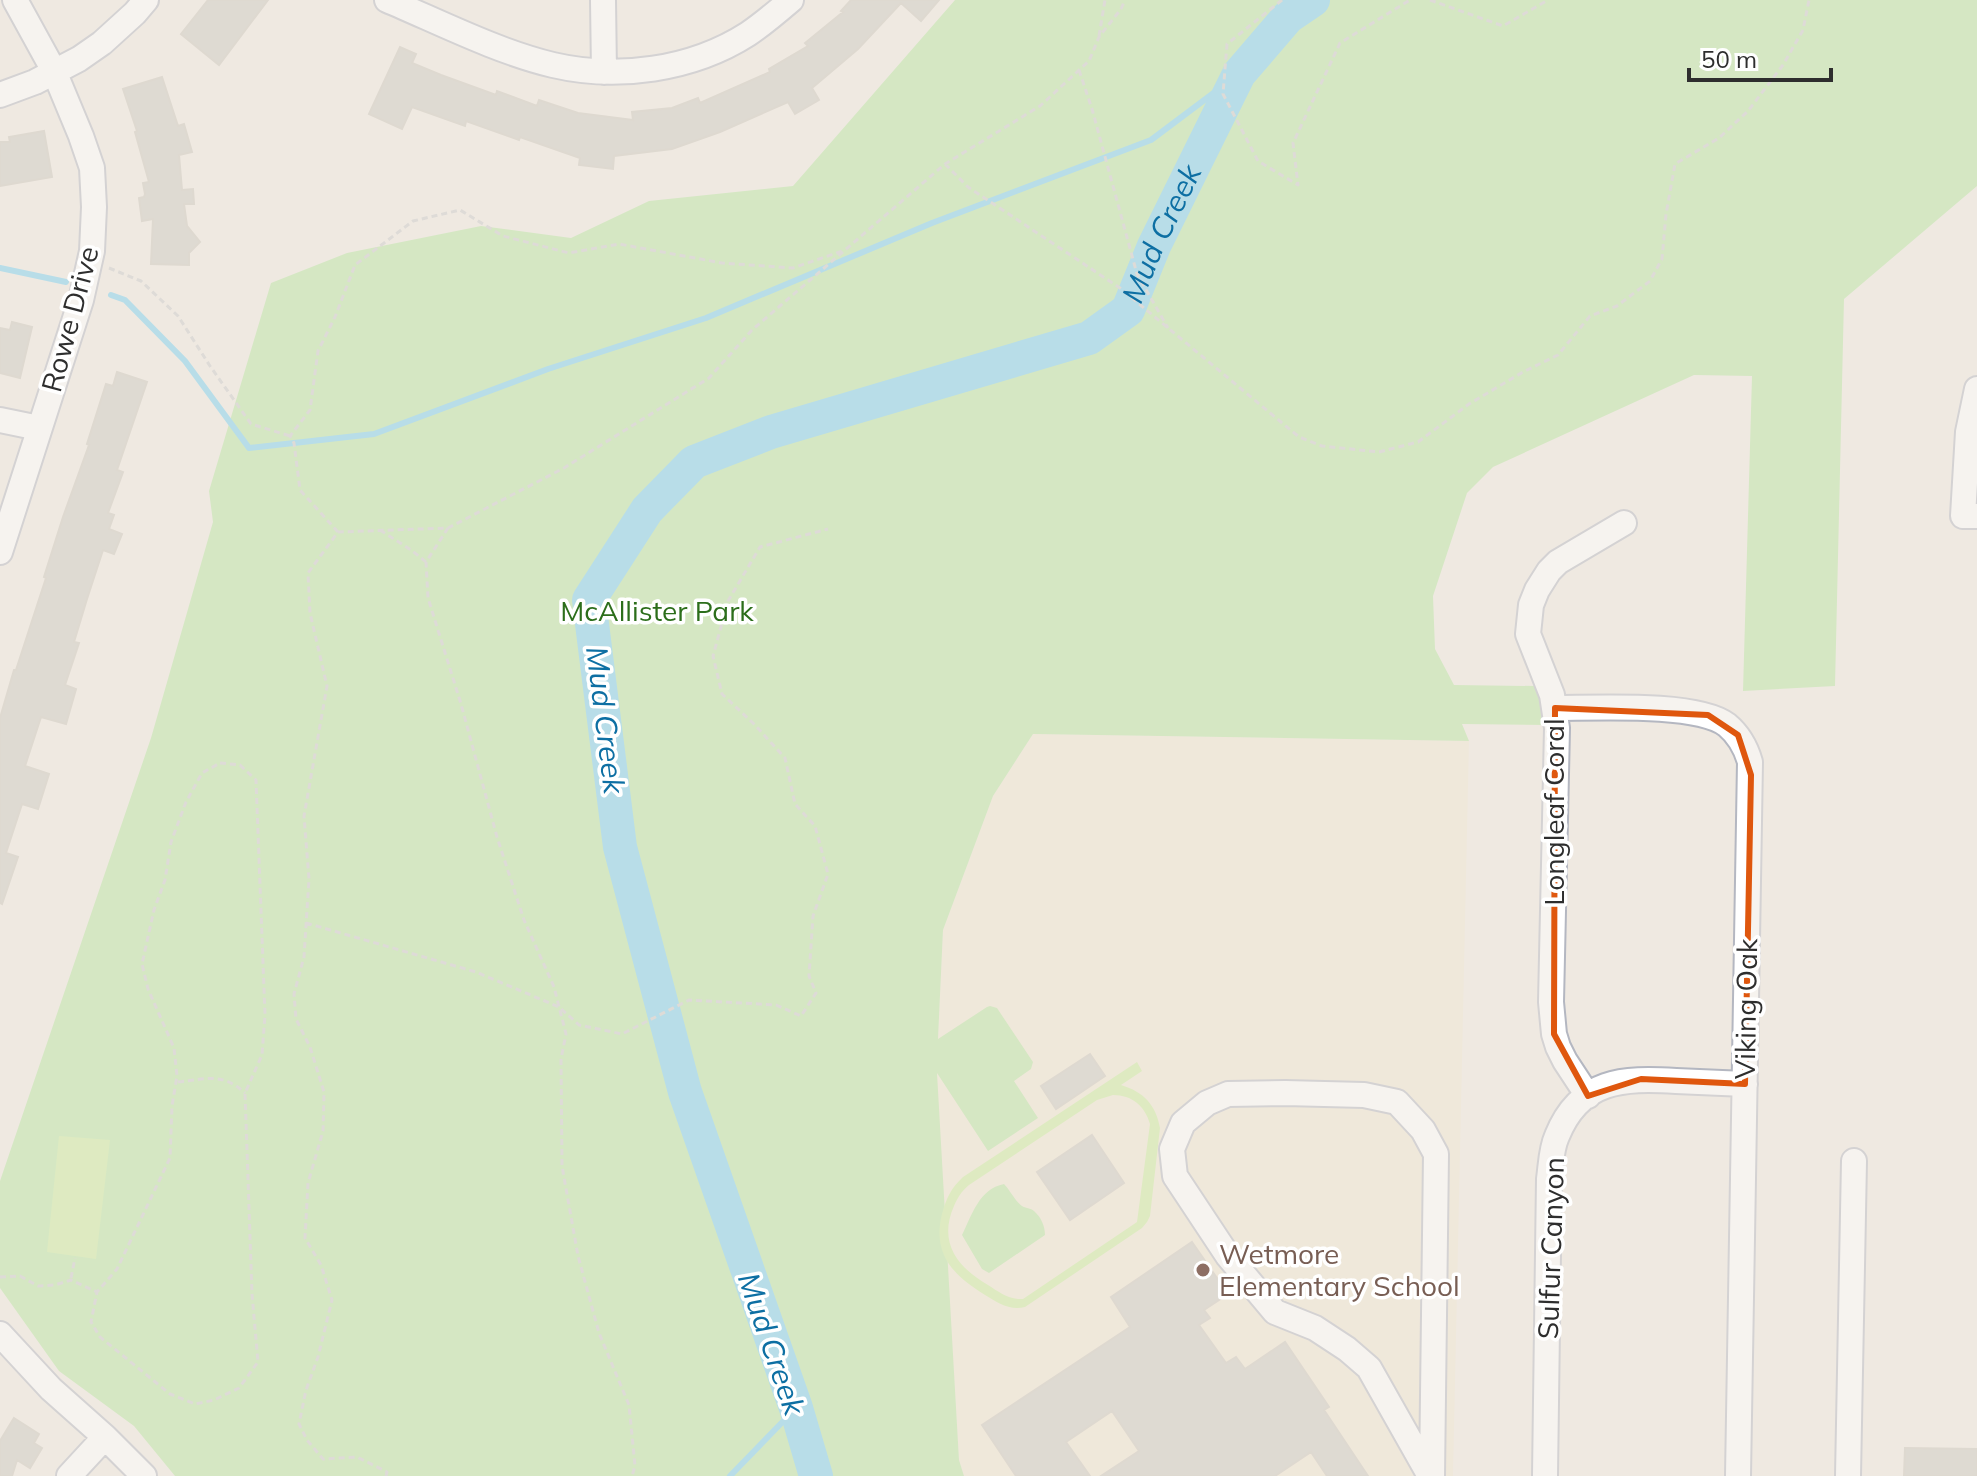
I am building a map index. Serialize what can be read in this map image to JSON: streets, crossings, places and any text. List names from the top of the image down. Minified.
{"streets":{"street":["Rowe Drive","Longleaf Coral","Viking Oak","Sulfur Canyon"]},"crossings":[["Longleaf Coral","Viking Oak"],["Longleaf Coral","Sulfur Canyon"],["Viking Oak","Sulfur Canyon"]],"water":["Mud Creek"],"parks":["McAllister Park"],"places":["Wetmore Elementary School"],"scale_bar":"50 m"}
